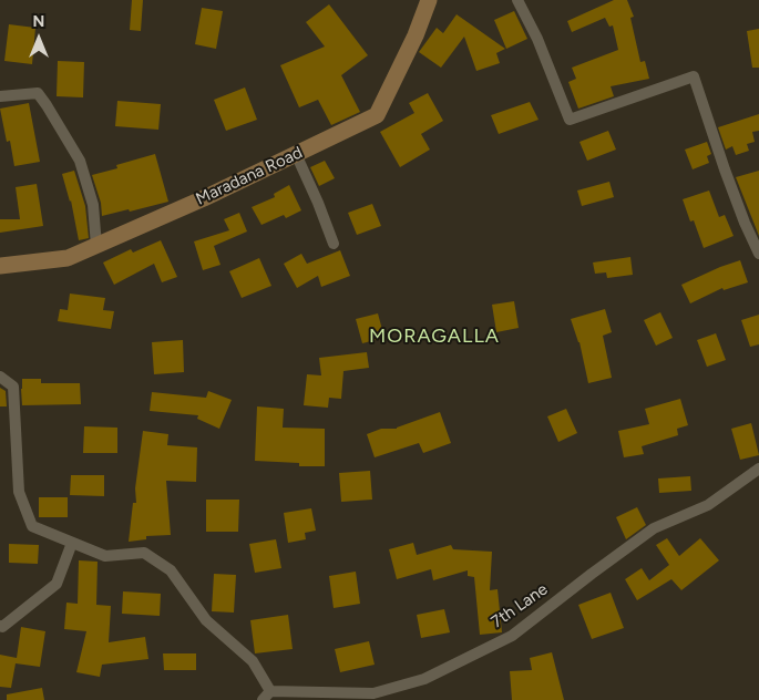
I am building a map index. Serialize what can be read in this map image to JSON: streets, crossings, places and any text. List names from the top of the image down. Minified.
{"streets":{"street":["Maradana Road","7th Lane"]},"districts":["MORAGALLA"],"north":"top"}
